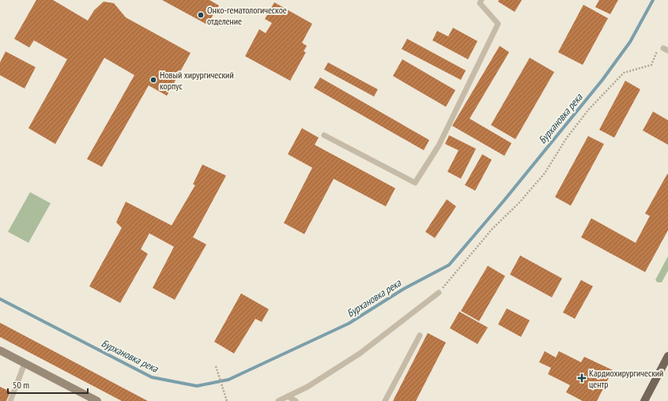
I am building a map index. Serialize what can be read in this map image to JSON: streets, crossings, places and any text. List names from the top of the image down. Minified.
{"water":["Бурхановка река"],"places":{"other":["Онко-гематологическое отделение","Новый хирургический корпус"],"health":["Кардиохирургический центр"]},"scale_bar":"50 m"}
